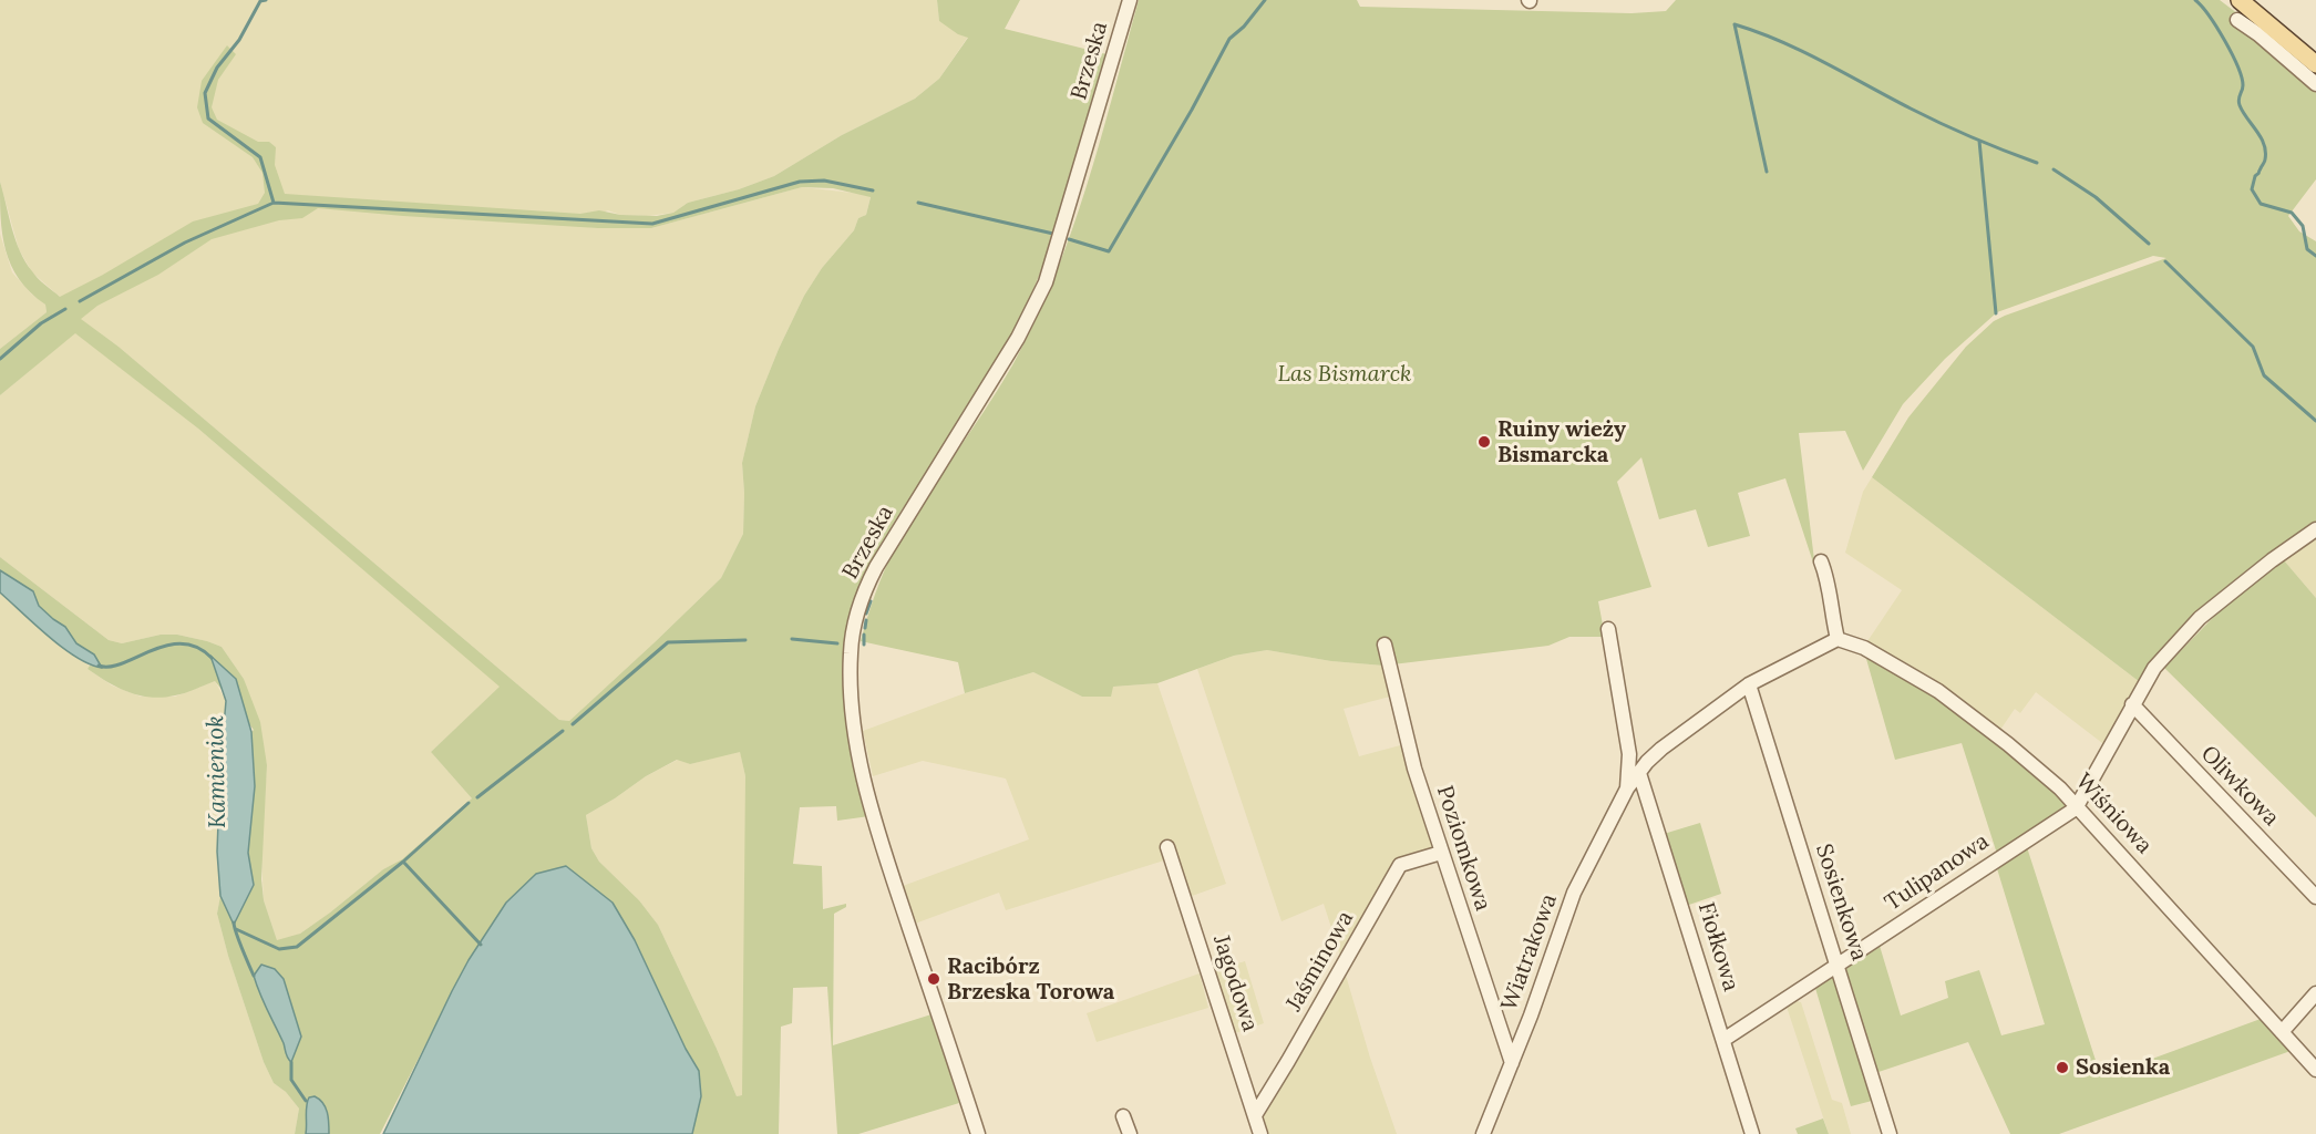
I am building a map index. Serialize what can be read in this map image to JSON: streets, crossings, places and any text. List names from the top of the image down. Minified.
{"streets":{"street":["Brzeska","Oliwkowa","Wiśniowa","Poziomkowa","Tulipanowa","Sosienkowa","Fiołkowa","Wiatrakowa","Jaśminowa","Jagodowa"]},"crossings":[["Wiśniowa","Tulipanowa"],["Wiśniowa","Wiatrakowa"],["Poziomkowa","Wiatrakowa"],["Poziomkowa","Jaśminowa"],["Tulipanowa","Sosienkowa"],["Tulipanowa","Fiołkowa"],["Sosienkowa","Wiatrakowa"],["Fiołkowa","Wiatrakowa"],["Jaśminowa","Jagodowa"]],"water":["Kamieniok"],"parks":["Las Bismarck"],"places":["Ruiny wieży Bismarcka","Racibórz Brzeska Torowa","Sosienka"]}
